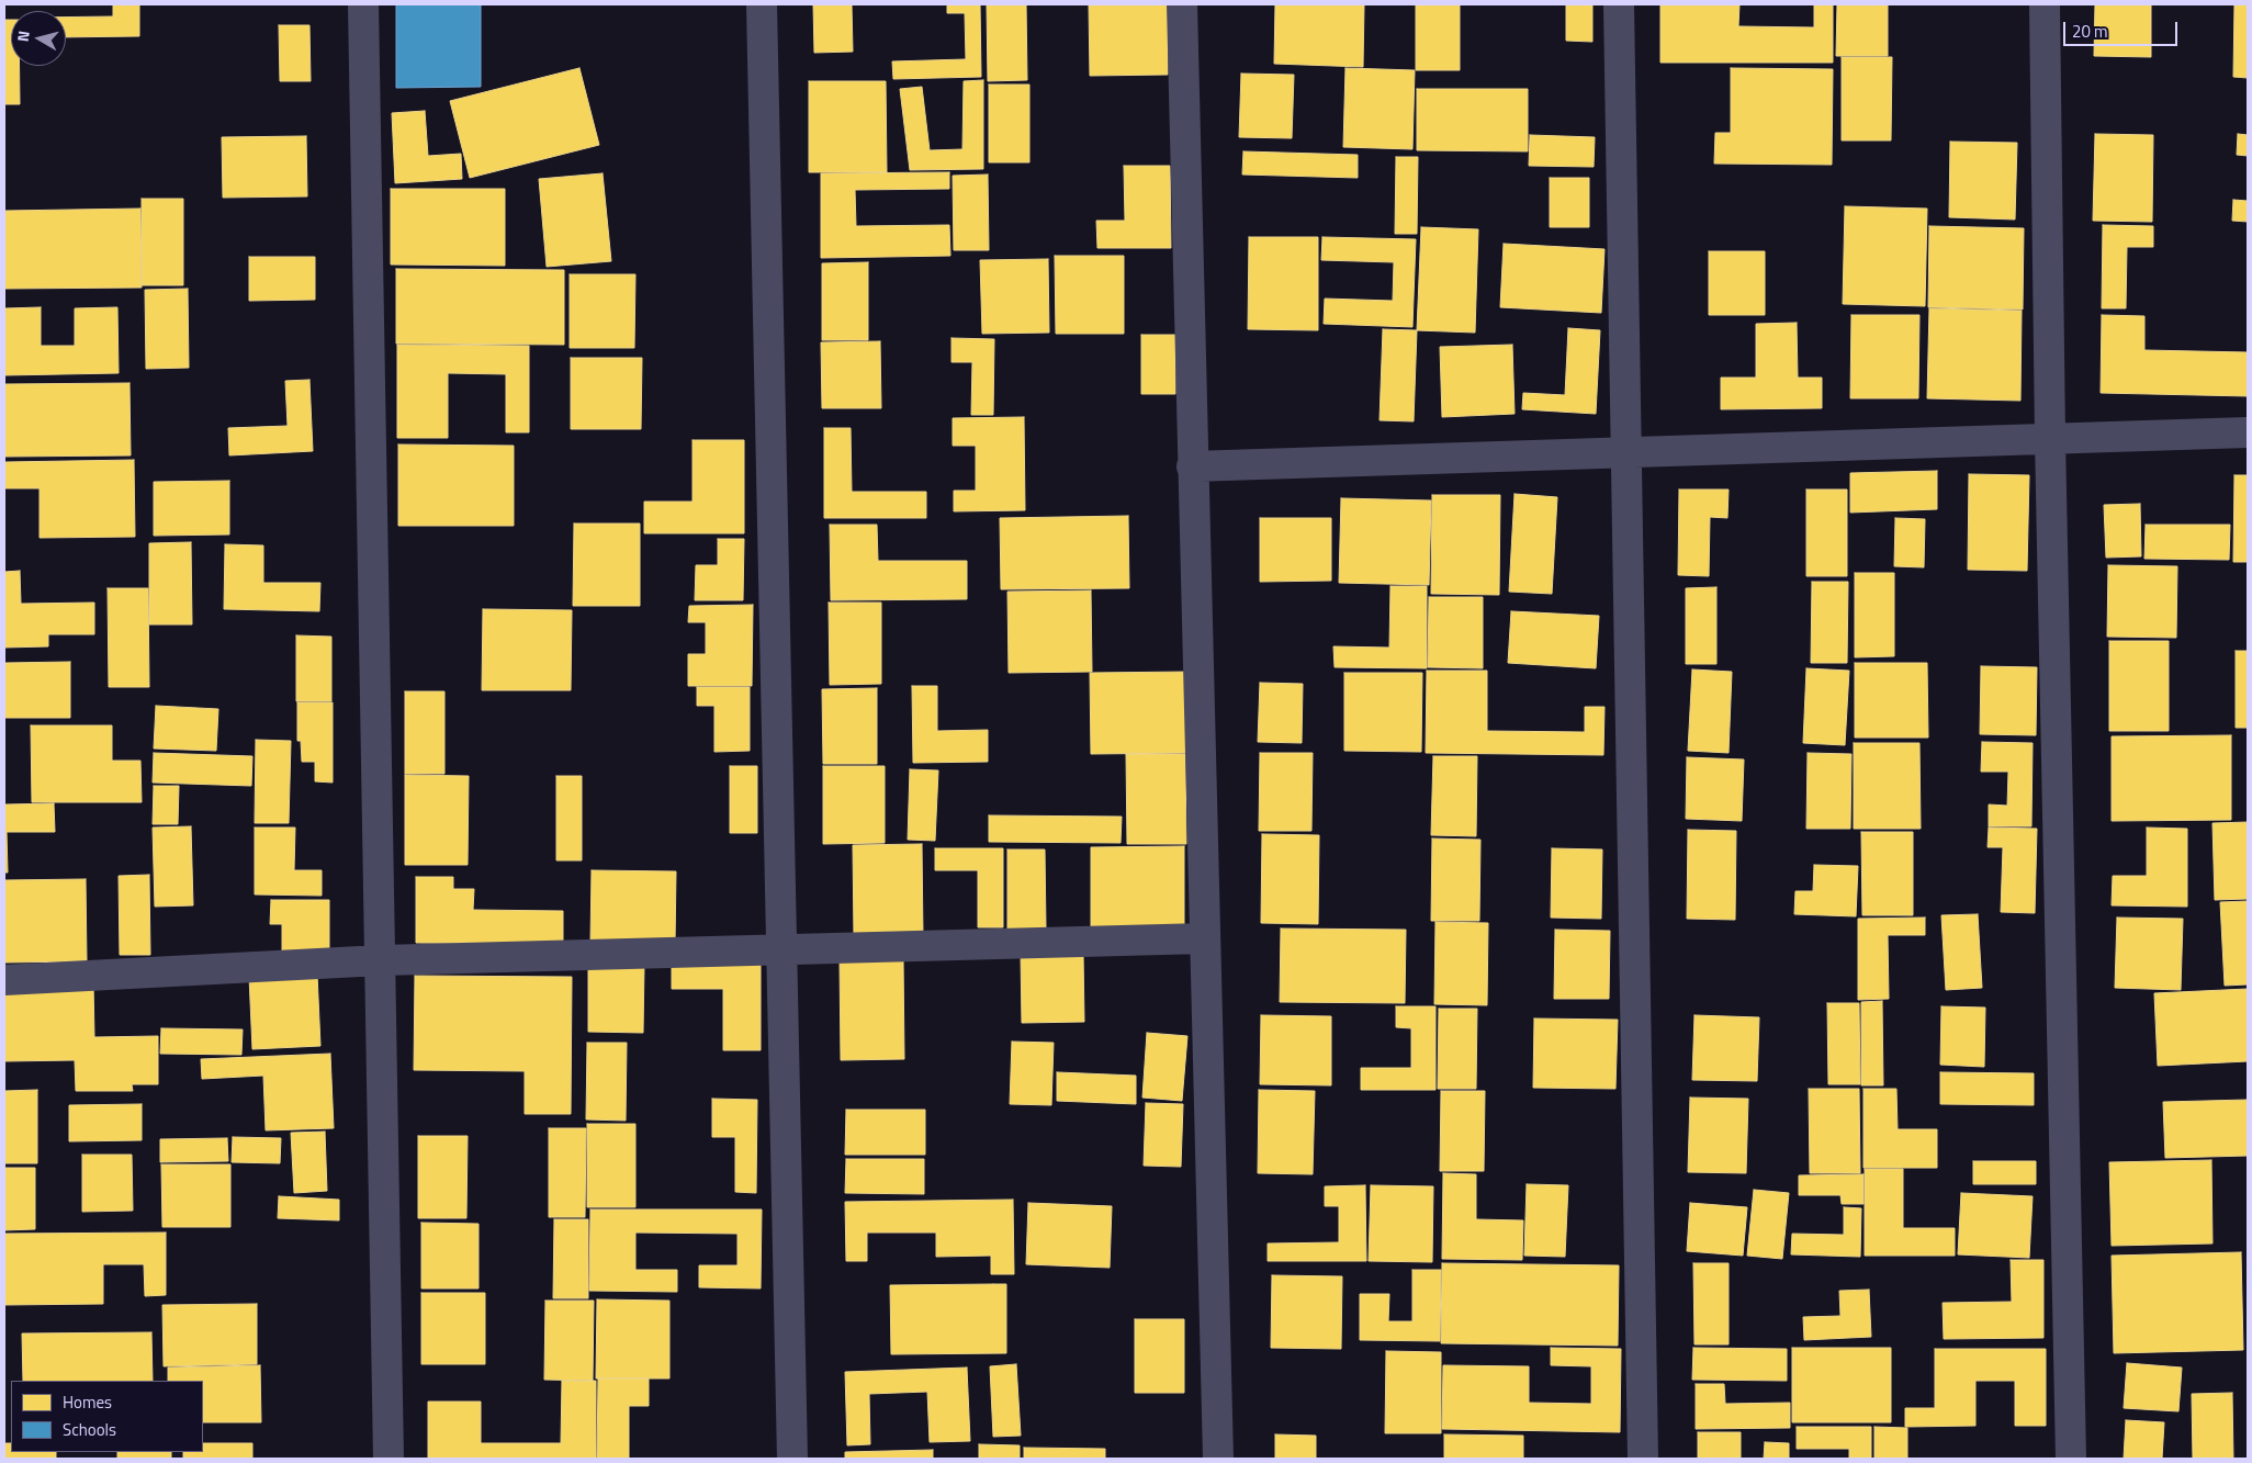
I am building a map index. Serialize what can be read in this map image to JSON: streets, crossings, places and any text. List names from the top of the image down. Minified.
{"legend":["Homes","Schools"],"scale_bar":"20 m","north":"left"}
